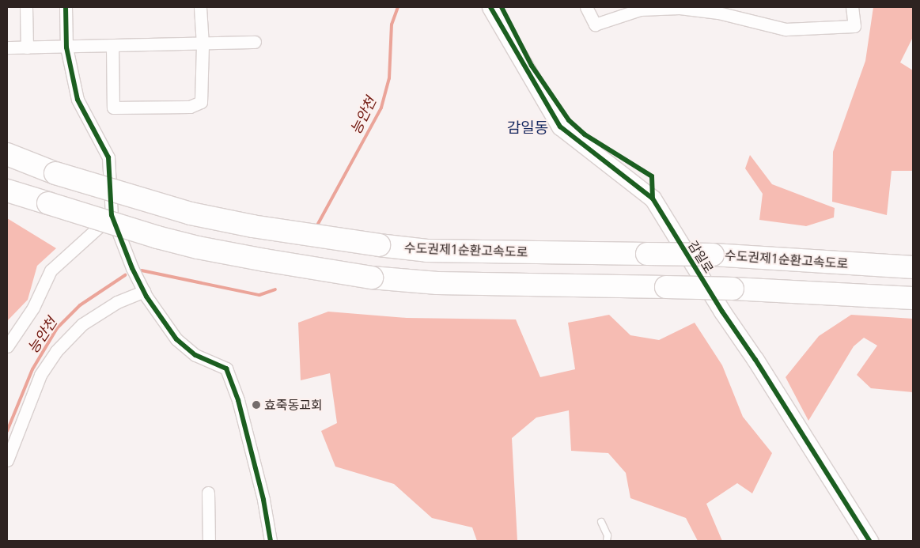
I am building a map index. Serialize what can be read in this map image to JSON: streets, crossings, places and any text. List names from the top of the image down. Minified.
{"streets":{"highway":["수도권제1순환고속도로"],"street":["감일로"]},"districts":["감일동"],"water":["능안천"],"places":["효죽동교회"]}
